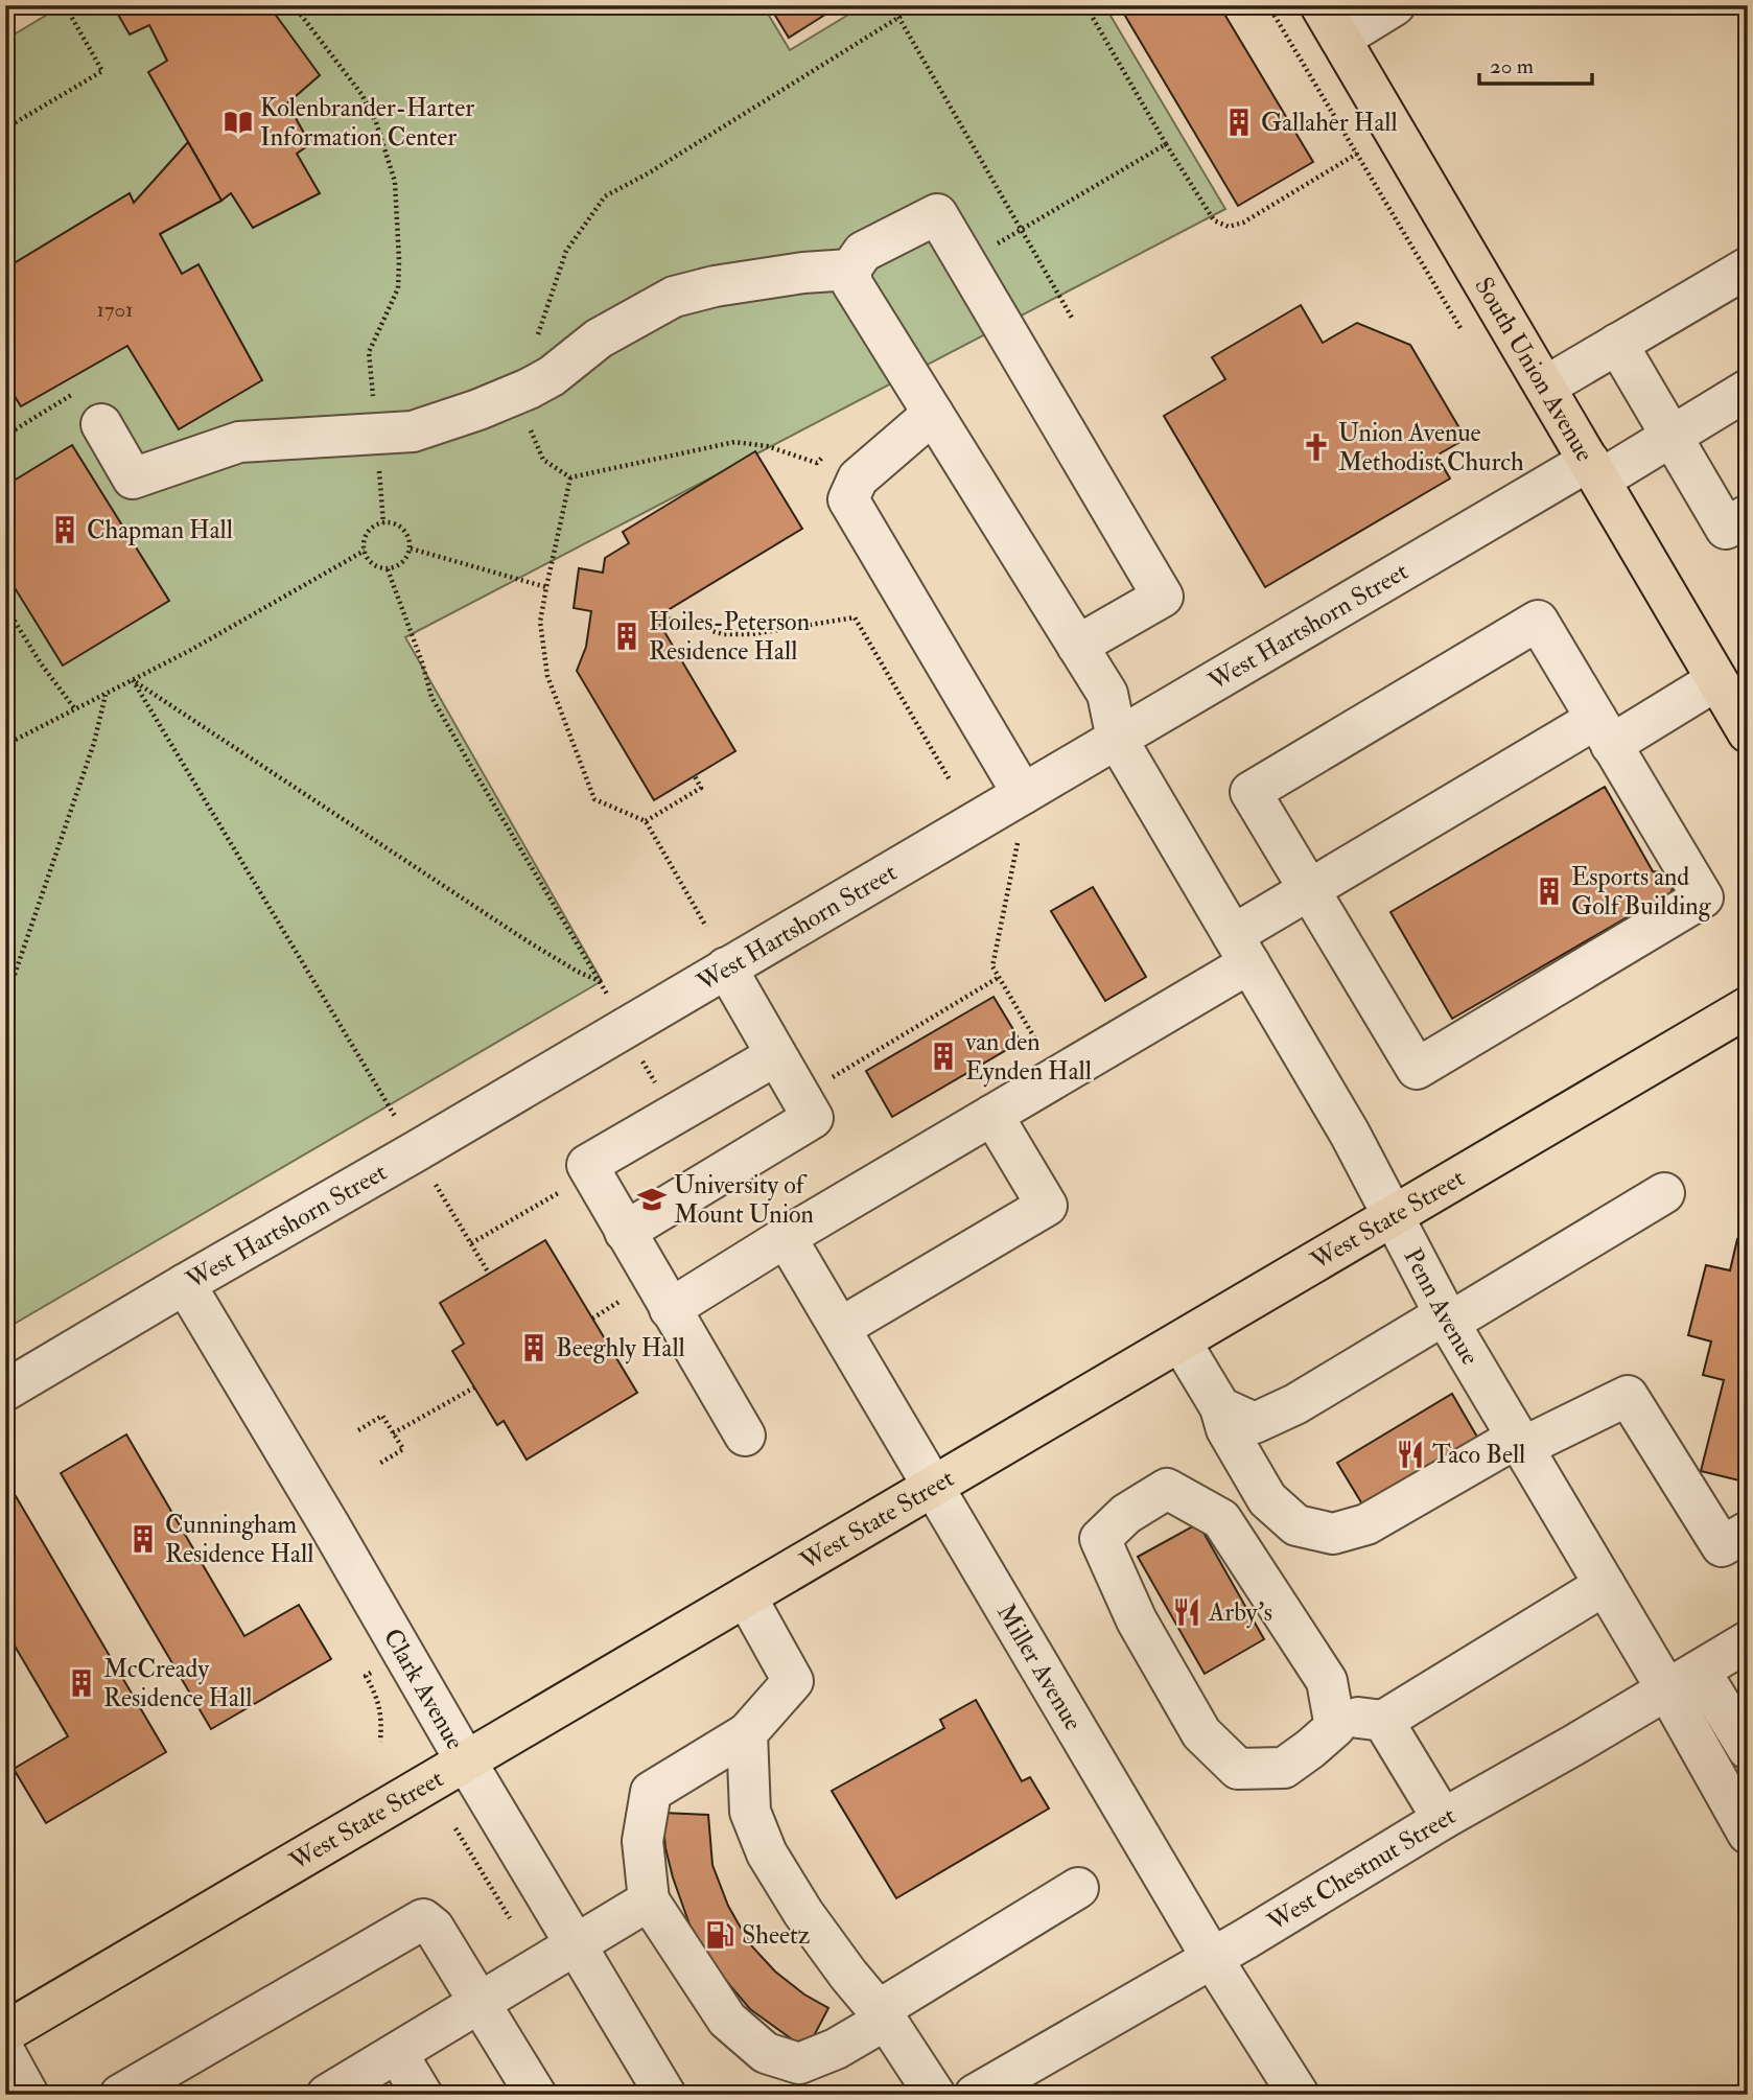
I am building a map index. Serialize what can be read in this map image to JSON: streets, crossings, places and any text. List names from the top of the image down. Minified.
{"streets":{"main road":["South Union Avenue","West State Street"],"street":["West Hartshorn Street","Penn Avenue","Miller Avenue","Clark Avenue","West Chestnut Street"]},"crossings":[["South Union Avenue","West Hartshorn Street"],["West Hartshorn Street","Penn Avenue"],["West Hartshorn Street","Clark Avenue"],["West State Street","Penn Avenue"],["West State Street","Miller Avenue"],["West State Street","Clark Avenue"],["Penn Avenue","West Chestnut Street"],["Miller Avenue","West Chestnut Street"]],"places":{"library":["Kolenbrander-Harter Information Center"],"building":["Gallaher Hall","Chapman Hall","Hoiles-Peterson Residence Hall","Esports and Golf Building","van den Eynden Hall","Beeghly Hall","Cunningham Residence Hall","McCready Residence Hall"],"church":["Union Avenue Methodist Church"],"school or university":["University of Mount Union"],"restaurant":["Taco Bell","Arby's"],"fuel station":["Sheetz"]},"house_numbers":["1701"],"scale_bar":"20 m"}
